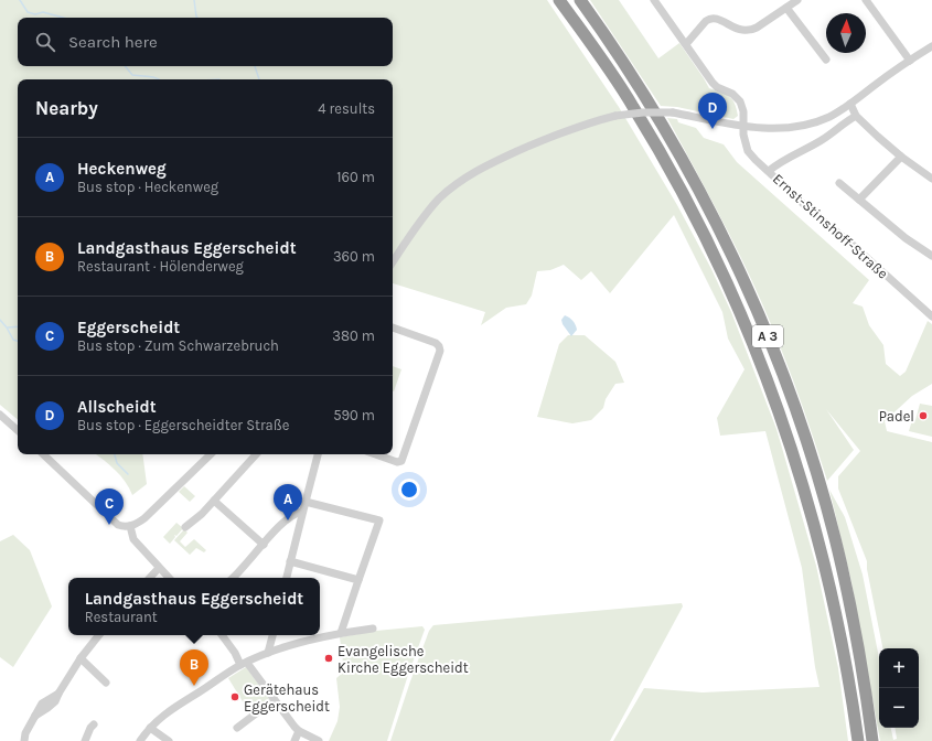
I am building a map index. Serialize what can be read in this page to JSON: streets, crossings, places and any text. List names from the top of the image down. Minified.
{"streets":{"highway":["A 3"],"street":["Ernst-Stinshoff-Straße"]},"places":["Padel","Evangelische Kirche Eggerscheidt","Gerätehaus Eggerscheidt"],"north":"top","page":{"search":"Search here","heading":["Nearby","4 results"],"pins":["D","A","C","B"],"list":[{"mark":"A","name":"Heckenweg","note":"Bus stop · Heckenweg","value":"160 m"},{"mark":"B","name":"Landgasthaus Eggerscheidt","note":"Restaurant · Hölenderweg","value":"360 m"},{"mark":"C","name":"Eggerscheidt","note":"Bus stop · Zum Schwarzebruch","value":"380 m"},{"mark":"D","name":"Allscheidt","note":"Bus stop · Eggerscheidter Straße","value":"590 m"}],"popup":["Landgasthaus Eggerscheidt","Restaurant"],"map_buttons":["+","−"]}}
